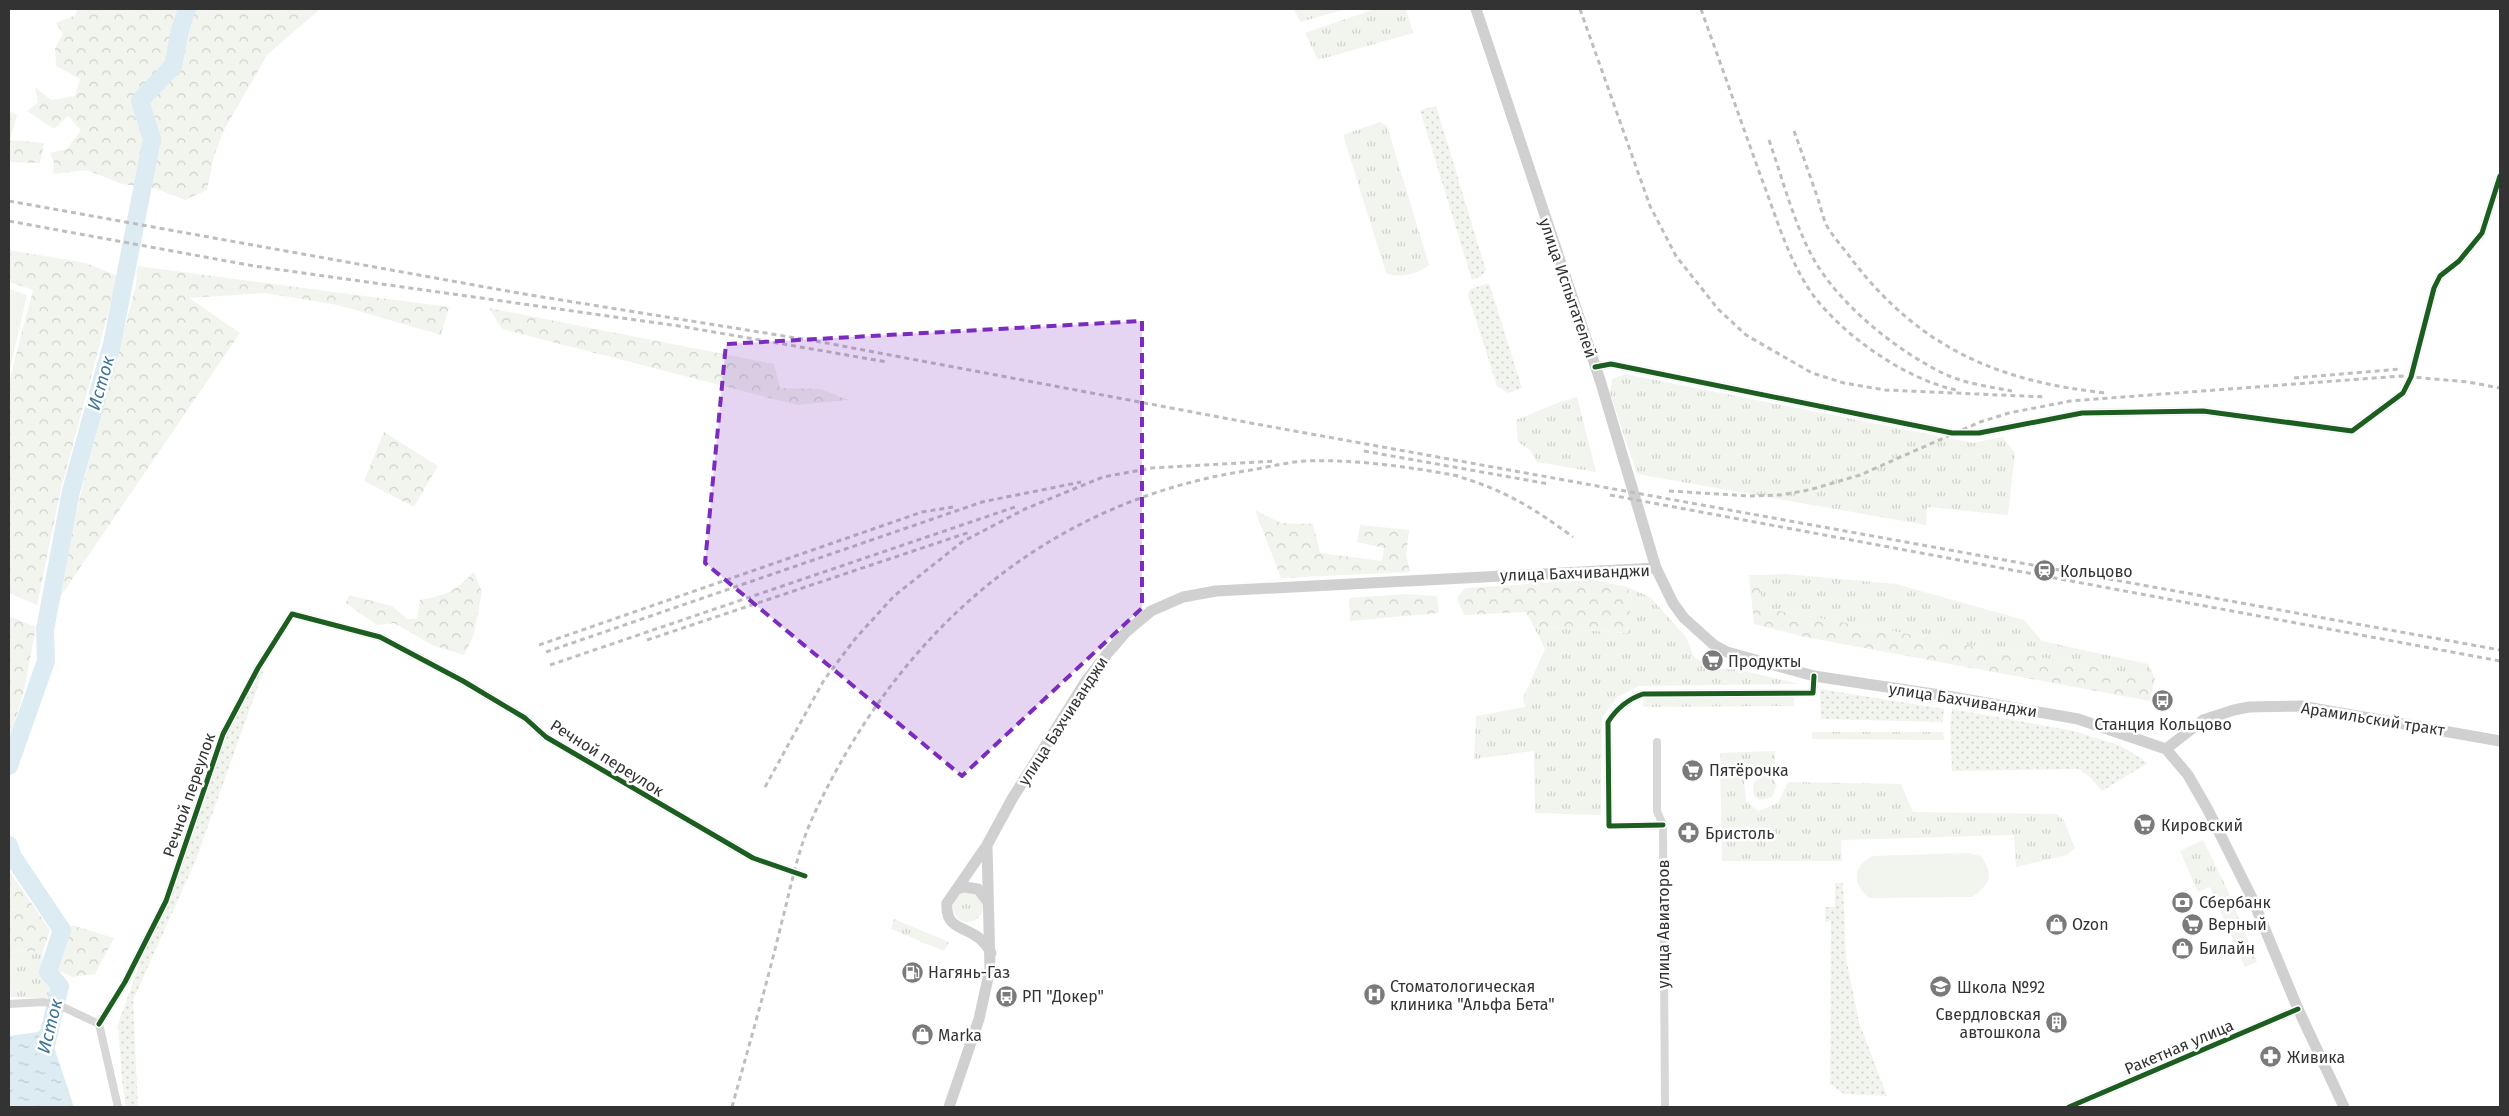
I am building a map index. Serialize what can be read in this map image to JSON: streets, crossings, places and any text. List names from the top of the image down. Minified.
{"streets":{"main road":["улица Испытателей","улица Бахчиванджи","Арамильский тракт"],"street":["Речной переулок","улица Авиаторов","Ракетная улица"]},"crossings":[["улица Испытателей","улица Бахчиванджи"],["улица Бахчиванджи","Арамильский тракт"]],"water":["Исток"],"places":{"station":["Кольцово"],"supermarket":["Продукты","Пятёрочка","Кировский","Верный"],"bus stop":["Станция Кольцово","РП \"Докер\""],"pharmacy":["Бристоль","Живика"],"bank":["Сбербанк"],"shop":["Ozon","Билайн","Marka"],"fuel station":["Нагянь-Газ"],"school or university":["Школа №92"],"hospital":["Стоматологическая клиника \"Альфа Бета\""],"building":["Свердловская автошкола"]}}
